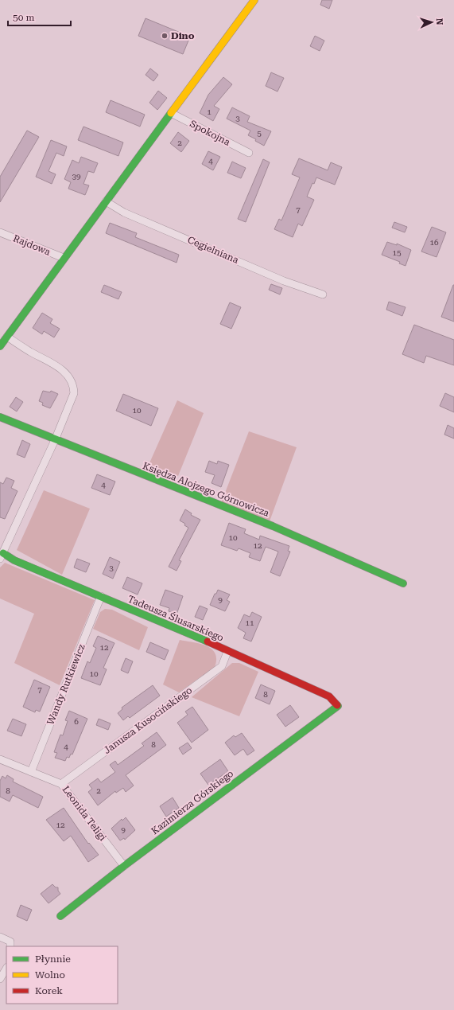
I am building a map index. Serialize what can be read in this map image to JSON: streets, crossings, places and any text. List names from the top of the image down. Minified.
{"streets":{"street":["Spokojna","Rajdowa","Cegielniana","Księdza Alojzego Górnowicza","Tadeusza Ślusarskiego","Wandy Rutkiewicz","Janusza Kusocińskiego","Kazimierza Górskiego","Leonida Teligi"]},"crossings":[["Tadeusza Ślusarskiego","Wandy Rutkiewicz"],["Tadeusza Ślusarskiego","Janusza Kusocińskiego"],["Tadeusza Ślusarskiego","Kazimierza Górskiego"],["Wandy Rutkiewicz","Leonida Teligi"],["Janusza Kusocińskiego","Leonida Teligi"],["Kazimierza Górskiego","Leonida Teligi"]],"places":["Dino"],"house_numbers":["1","3","5","2","4","39","7","16","15","10","4","10","12","3","9","11","12","10","7","8","6","8","4","8","2","12","9"],"legend":["Płynnie","Wolno","Korek"],"scale_bar":"50 m","north":"right"}
